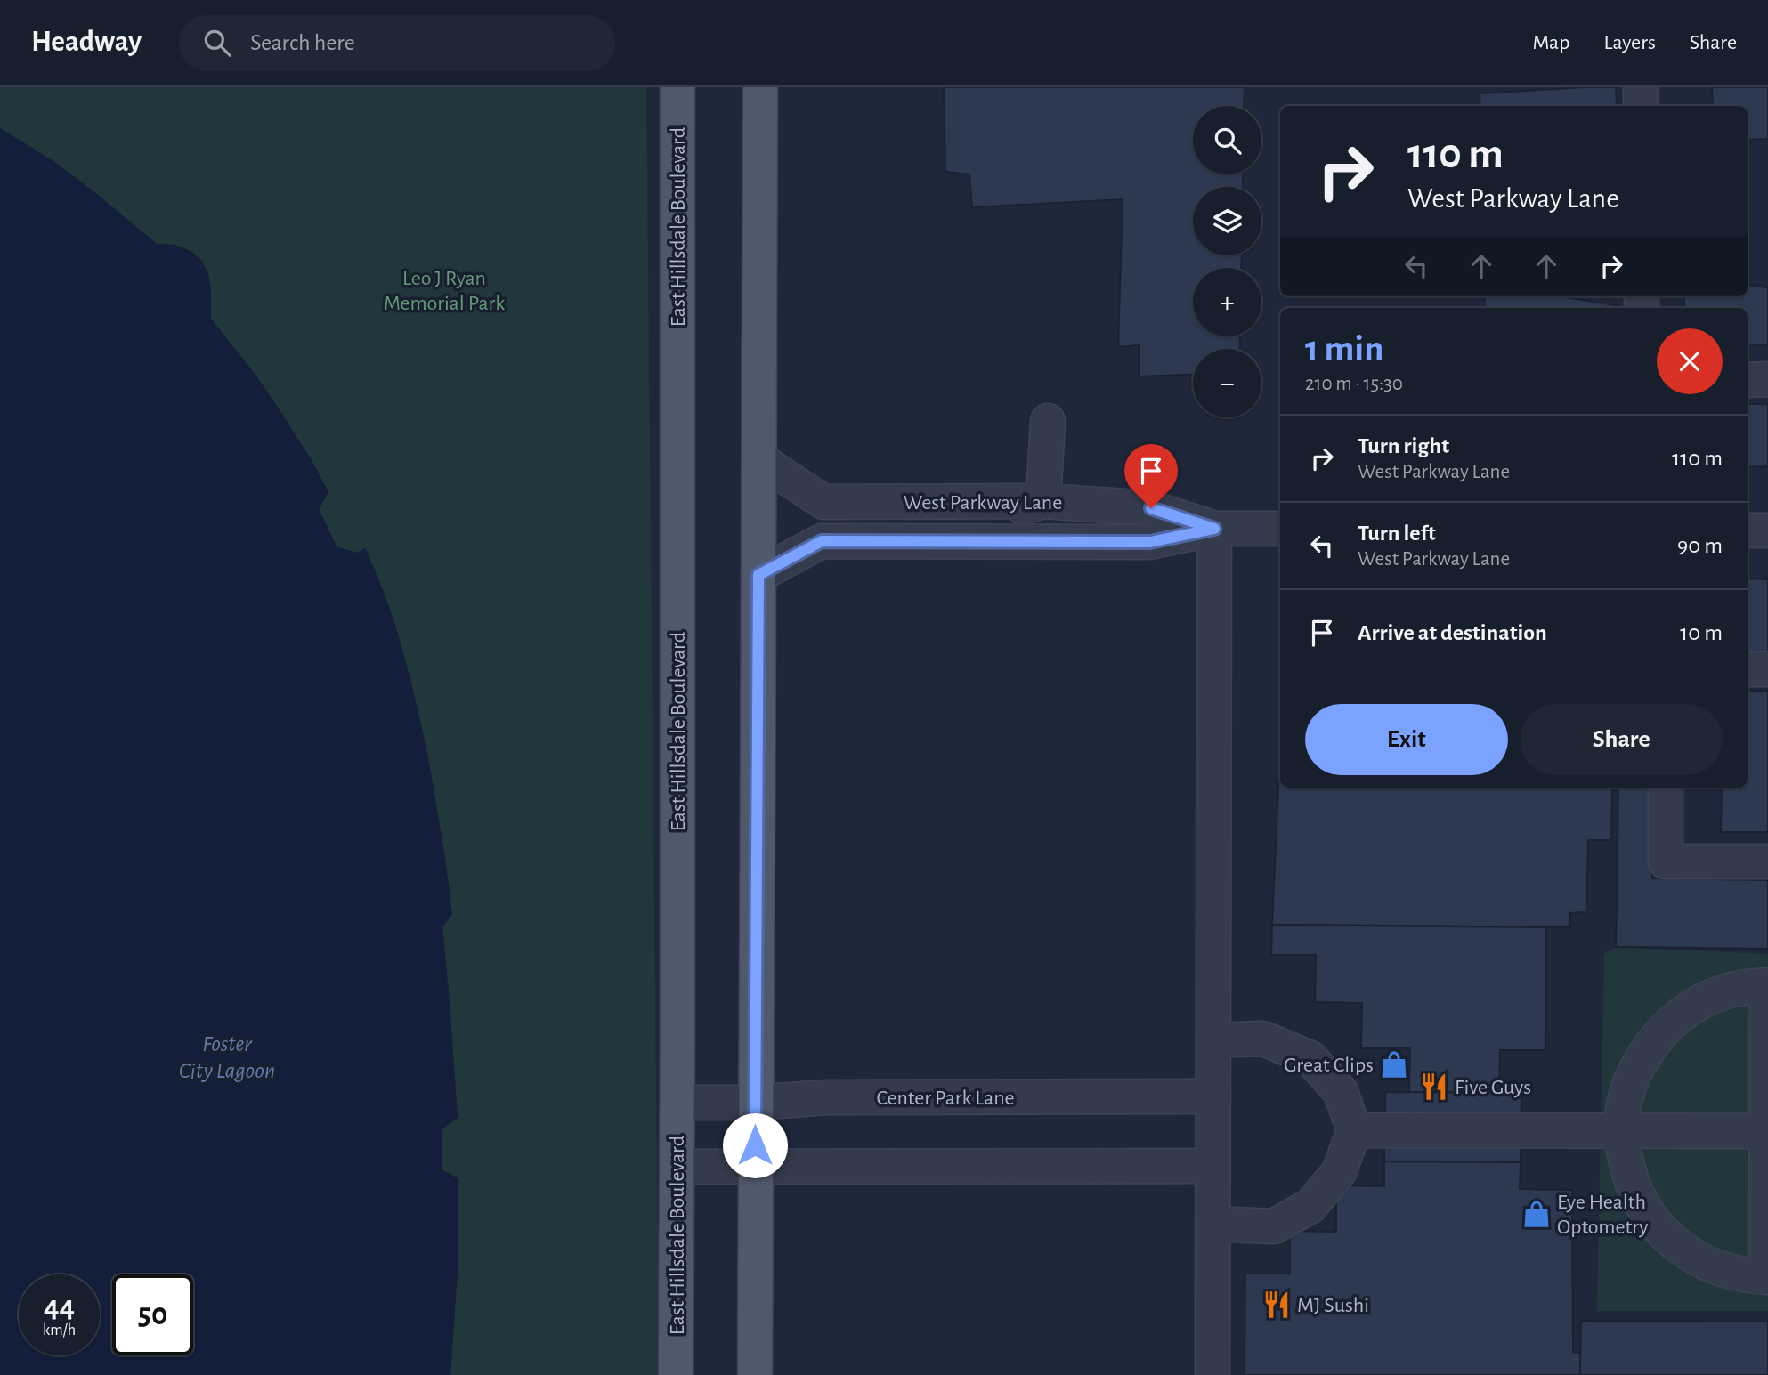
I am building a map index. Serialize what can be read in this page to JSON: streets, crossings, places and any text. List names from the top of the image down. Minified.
{"streets":{"main road":["East Hillsdale Boulevard"],"street":["West Parkway Lane","Center Park Lane"]},"crossings":[["East Hillsdale Boulevard","Center Park Lane"]],"water":["Foster City Lagoon"],"parks":["Leo J Ryan Memorial Park"],"places":{"shop":["Great Clips","Eye Health Optometry"],"restaurant":["Five Guys","MJ Sushi"]},"page":{"header":"Headway","search":"Search here","nav":["Map","Layers","Share"],"map_buttons":["+","−"],"turn":["110 m","West Parkway Lane"],"heading":["1 min","210 m · 15:30"],"list":[{"name":"Turn right","note":"West Parkway Lane","value":"110 m"},{"name":"Turn left","note":"West Parkway Lane","value":"90 m"},{"name":"Arrive at destination","value":"10 m"}],"buttons":["Exit","Share"],"speed":"44 km/h","limit":"50"}}
